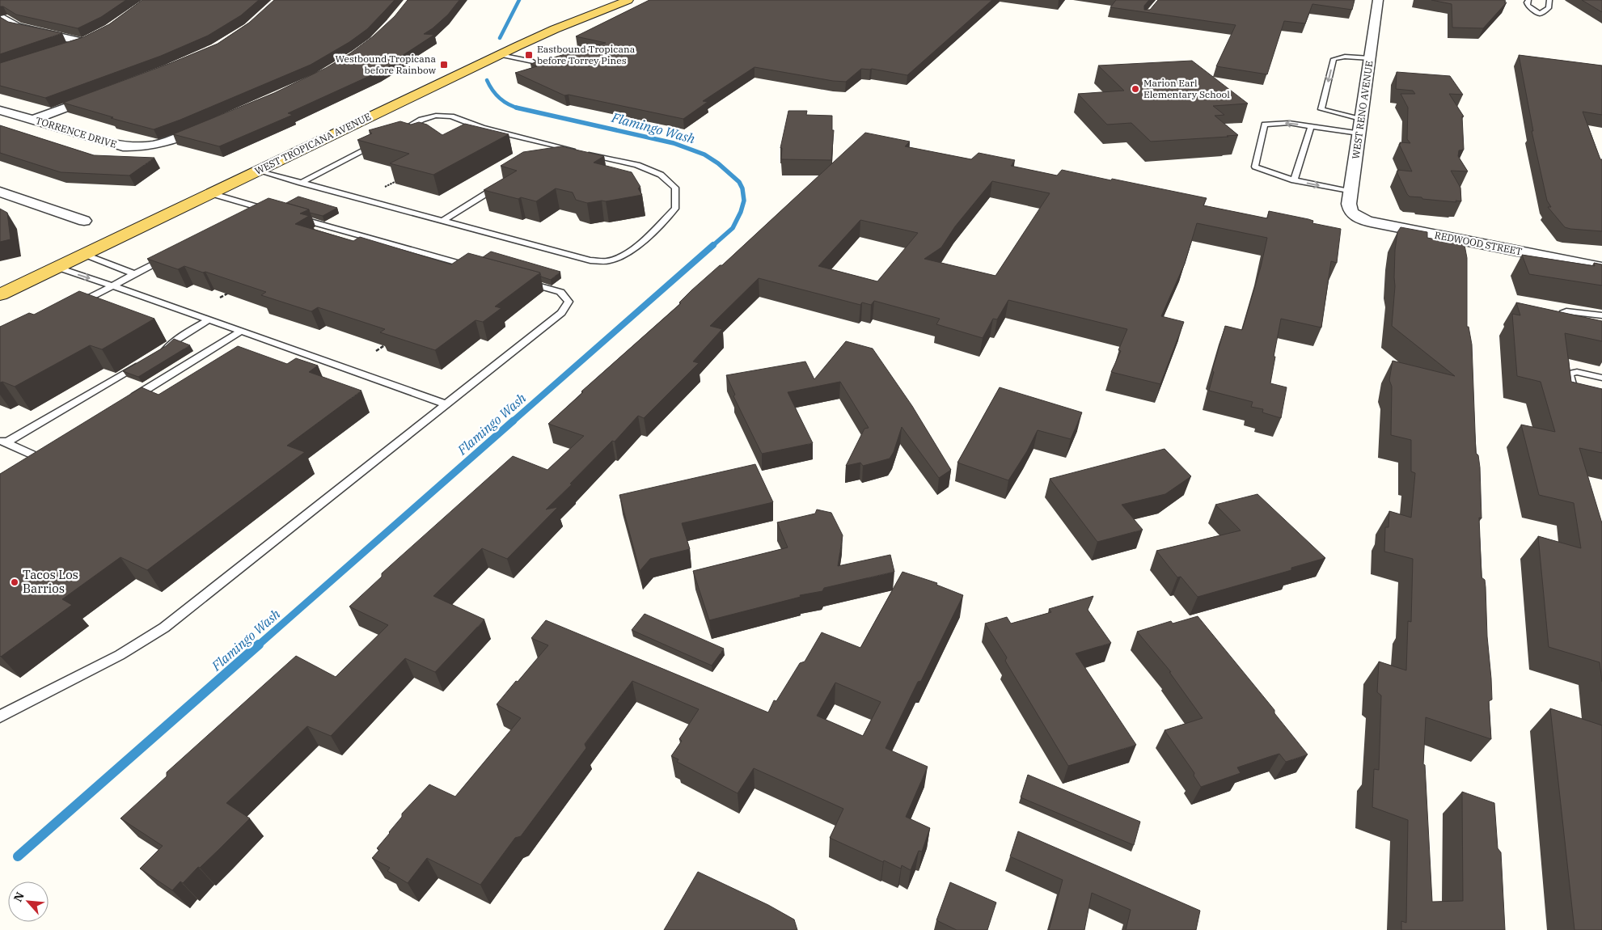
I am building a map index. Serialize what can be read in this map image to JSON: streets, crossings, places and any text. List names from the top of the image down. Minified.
{"streets":{"main road":["WEST TROPICANA AVENUE"],"street":["WEST RENO AVENUE","TORRENCE DRIVE","REDWOOD STREET"]},"crossings":[["WEST RENO AVENUE","REDWOOD STREET"]],"water":["Flamingo Wash"],"places":{"transit":["Eastbound Tropicana before Torrey Pines","Westbound Tropicana before Rainbow"],"other":["Marion Earl Elementary School","Tacos Los Barrios"]},"north":"top left"}
